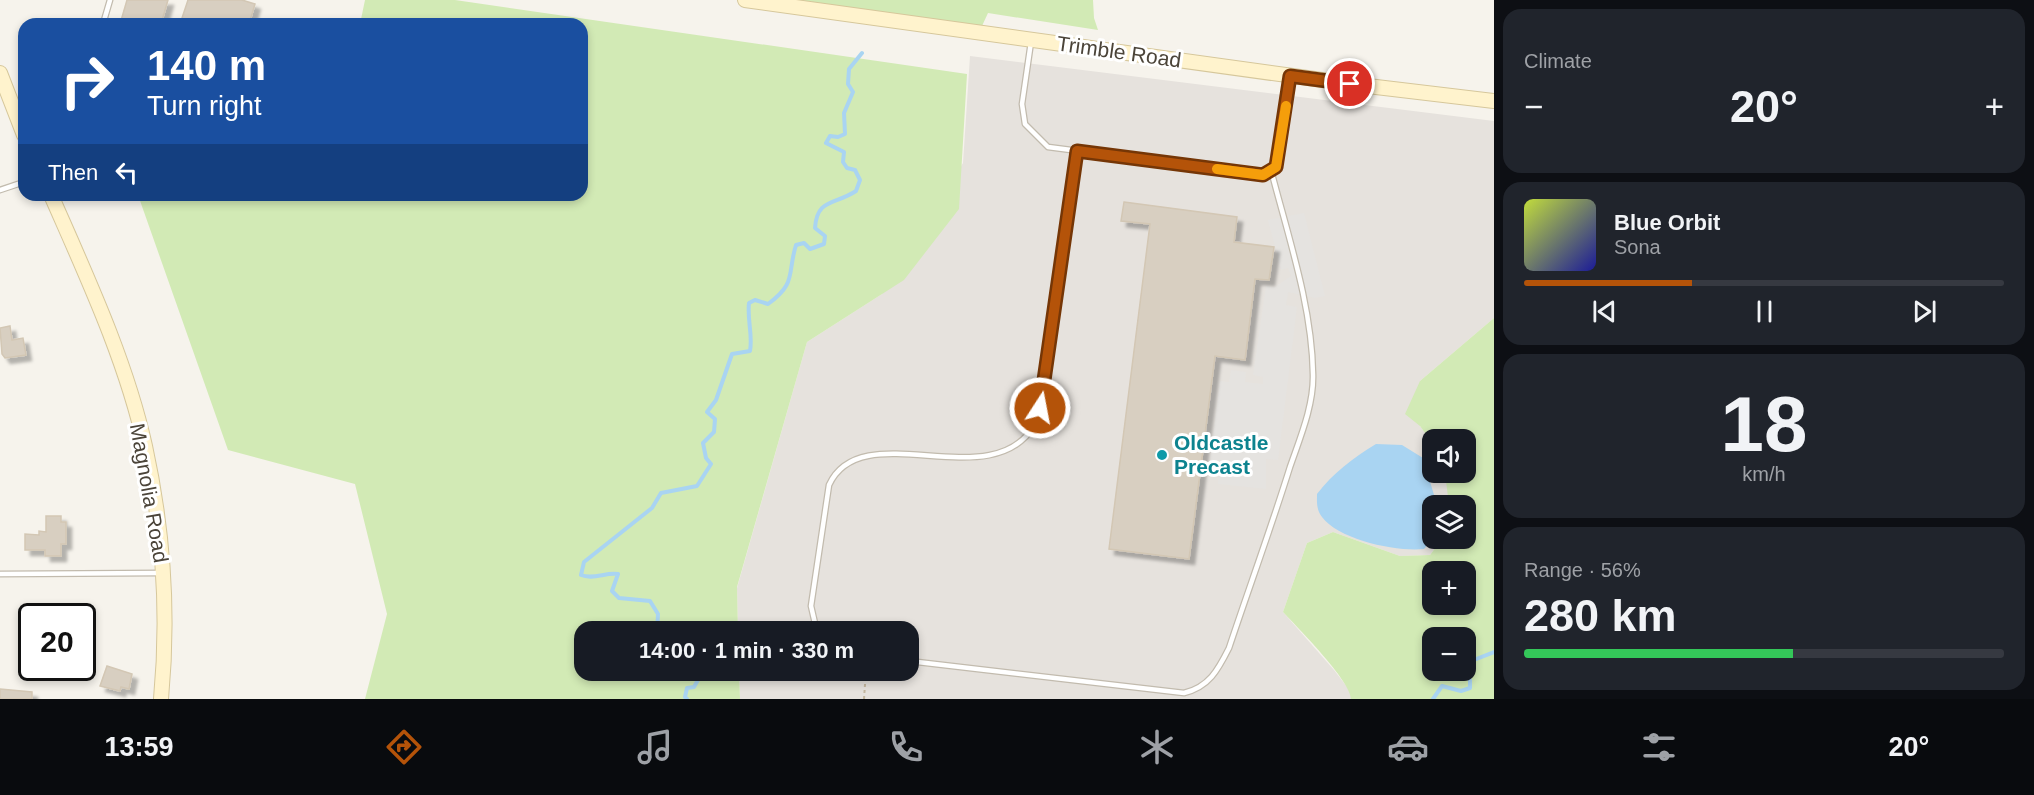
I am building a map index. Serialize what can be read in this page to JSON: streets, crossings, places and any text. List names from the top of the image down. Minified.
{"streets":{"street":["Trimble Road","Magnolia Road"]},"places":["Oldcastle Precast"],"page":{"tile":["Climate",["18","km/h"],["Range · 56%","280 km"]],"turn":["140 m","Turn right"],"heat":["−","20°","+"],"then":"Then","song":["Blue Orbit","Sona"],"map_buttons":["+","−"],"limit":"20","trip":"14:00 · 1 min · 330 m","tabs":["13:59","20°"]}}
